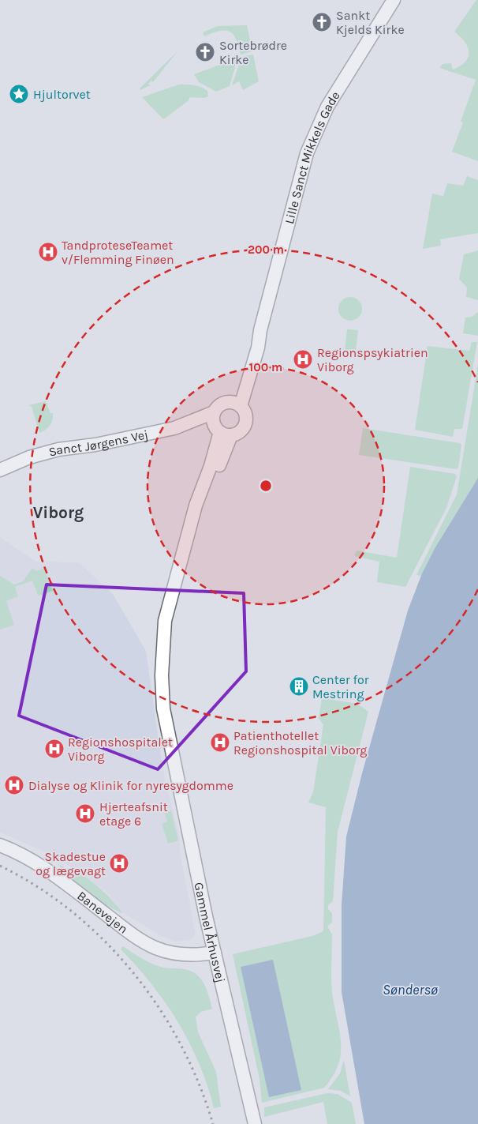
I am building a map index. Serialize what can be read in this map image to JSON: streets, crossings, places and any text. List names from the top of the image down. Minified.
{"streets":{"main road":["Lille Sanct Mikkels Gade","Sanct Jørgens Vej","Banevejen","Gammel Århusvej"]},"crossings":[["Sanct Jørgens Vej","Gammel Århusvej"],["Banevejen","Gammel Århusvej"]],"districts":["Viborg"],"water":["Søndersø"],"places":{"church":["Sankt Kjelds Kirke","Sortebrødre Kirke"],"place":["Hjultorvet"],"hospital":["TandproteseTeamet v/Flemming Finøen","Regionspsykiatrien Viborg","Patienthotellet Regionshospital Viborg","Regionshospitalet Viborg","Dialyse og Klinik for nyresygdomme","Hjerteafsnit etage 6","Skadestue og lægevagt"],"building":["Center for Mestring"]},"rings":["200 m","100 m"]}
